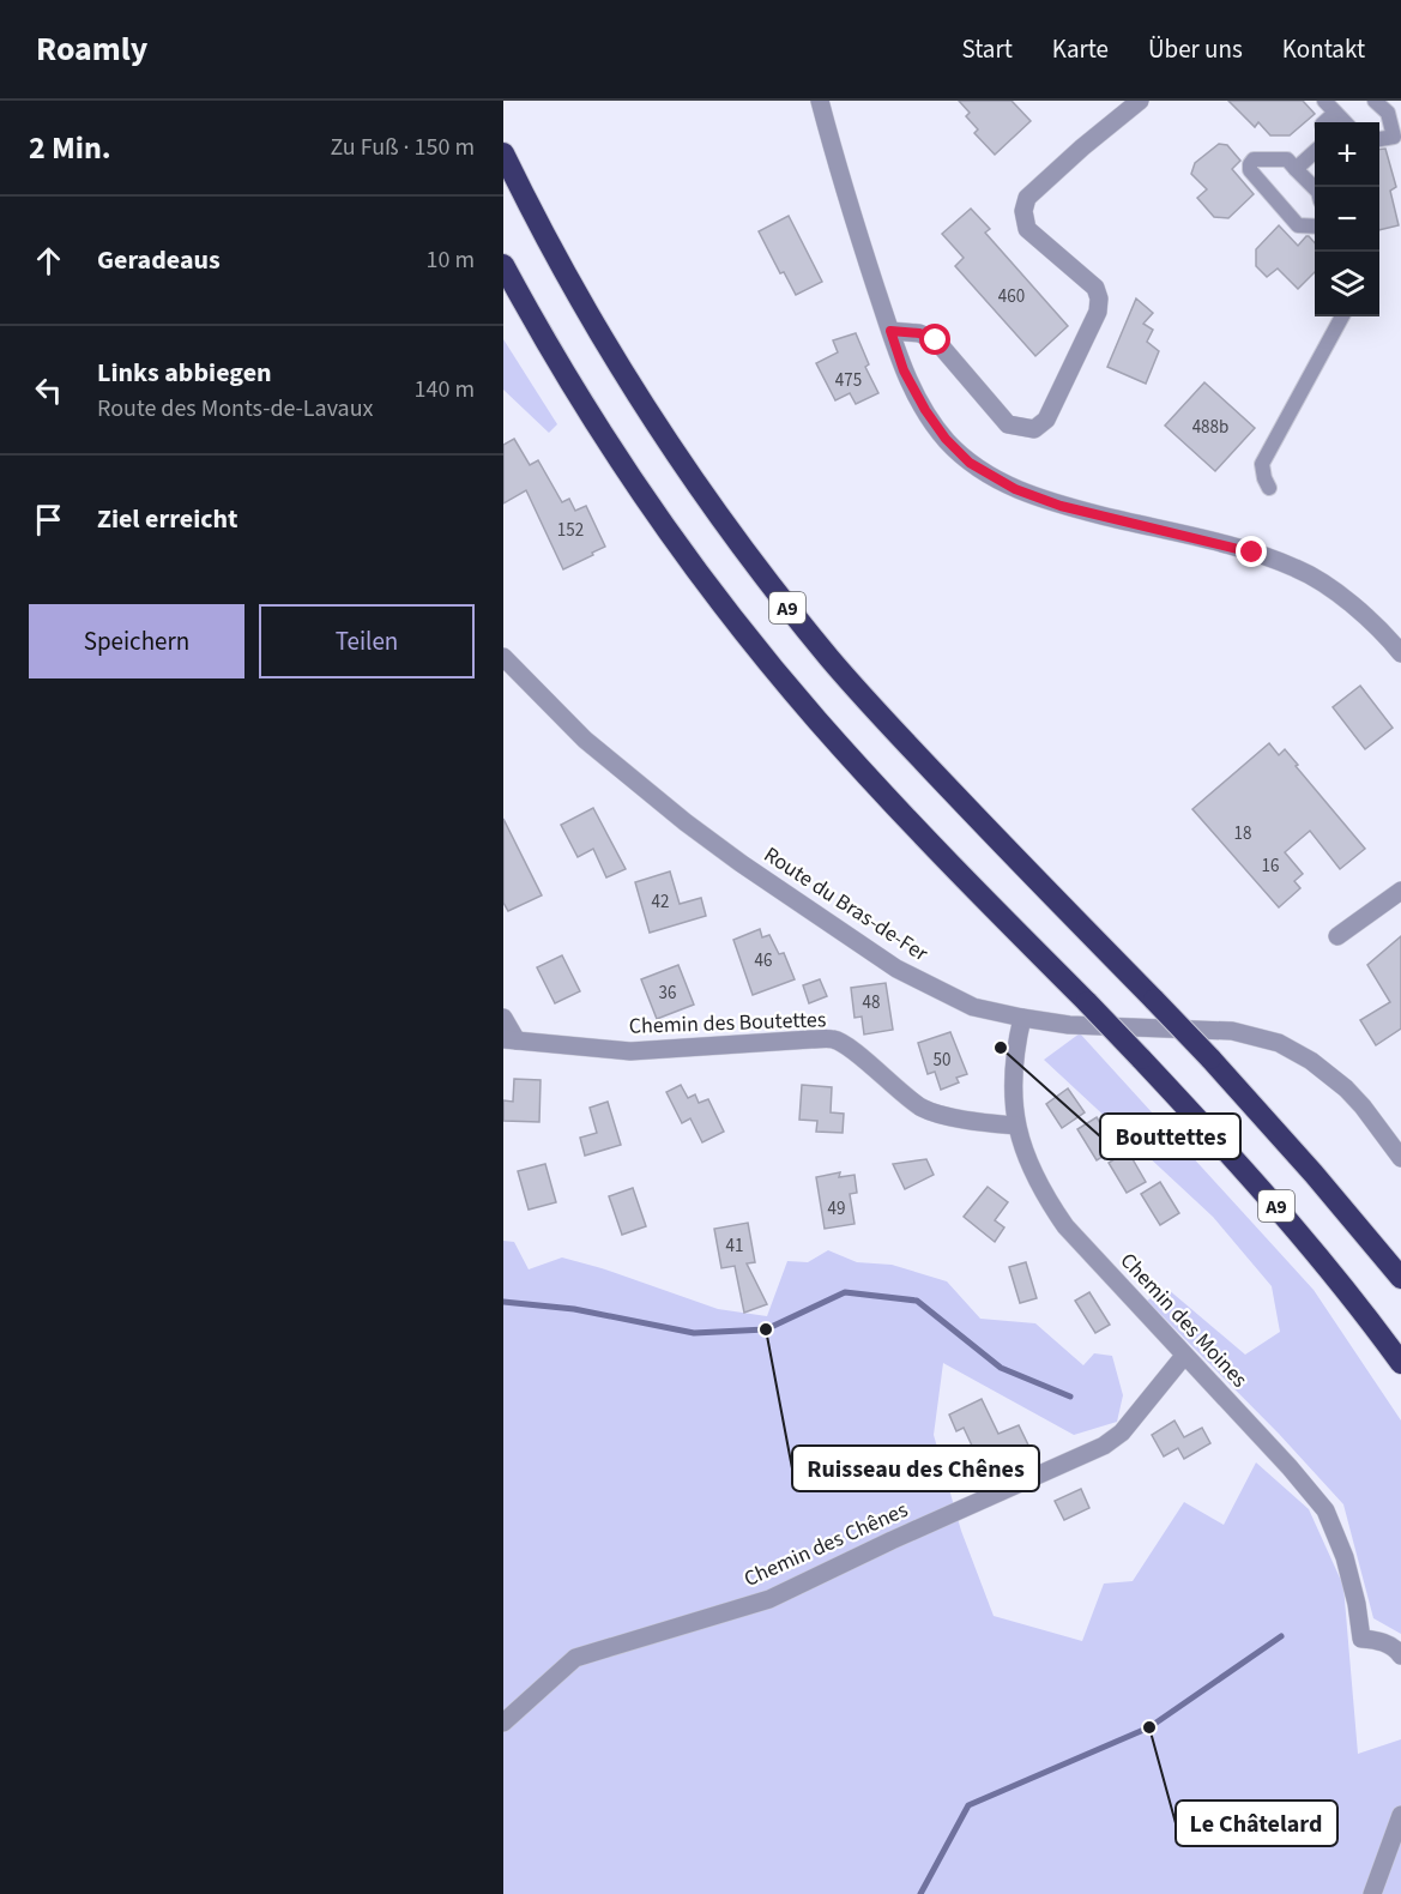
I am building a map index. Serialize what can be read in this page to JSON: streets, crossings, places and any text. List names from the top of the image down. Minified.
{"streets":{"highway":["A9"],"street":["Route du Bras-de-Fer","Chemin des Boutettes","Chemin des Moines","Chemin des Chênes"]},"crossings":[["Route du Bras-de-Fer","Chemin des Moines"],["Chemin des Boutettes","Chemin des Moines"],["Chemin des Moines","Chemin des Chênes"]],"places":["Bouttettes","Ruisseau des Chênes","Le Châtelard"],"house_numbers":["460","475","488b","152","18","16","42","46","36","48","50","49","41"],"page":{"header":"Roamly","nav":["Start","Karte","Über uns","Kontakt"],"heading":["2 Min.","Zu Fuß · 150 m"],"map_buttons":["+","−"],"list":[["Geradeaus","10 m"],["Links abbiegen","Route des Monts-de-Lavaux","140 m"],"Ziel erreicht"],"buttons":["Speichern","Teilen"]}}
